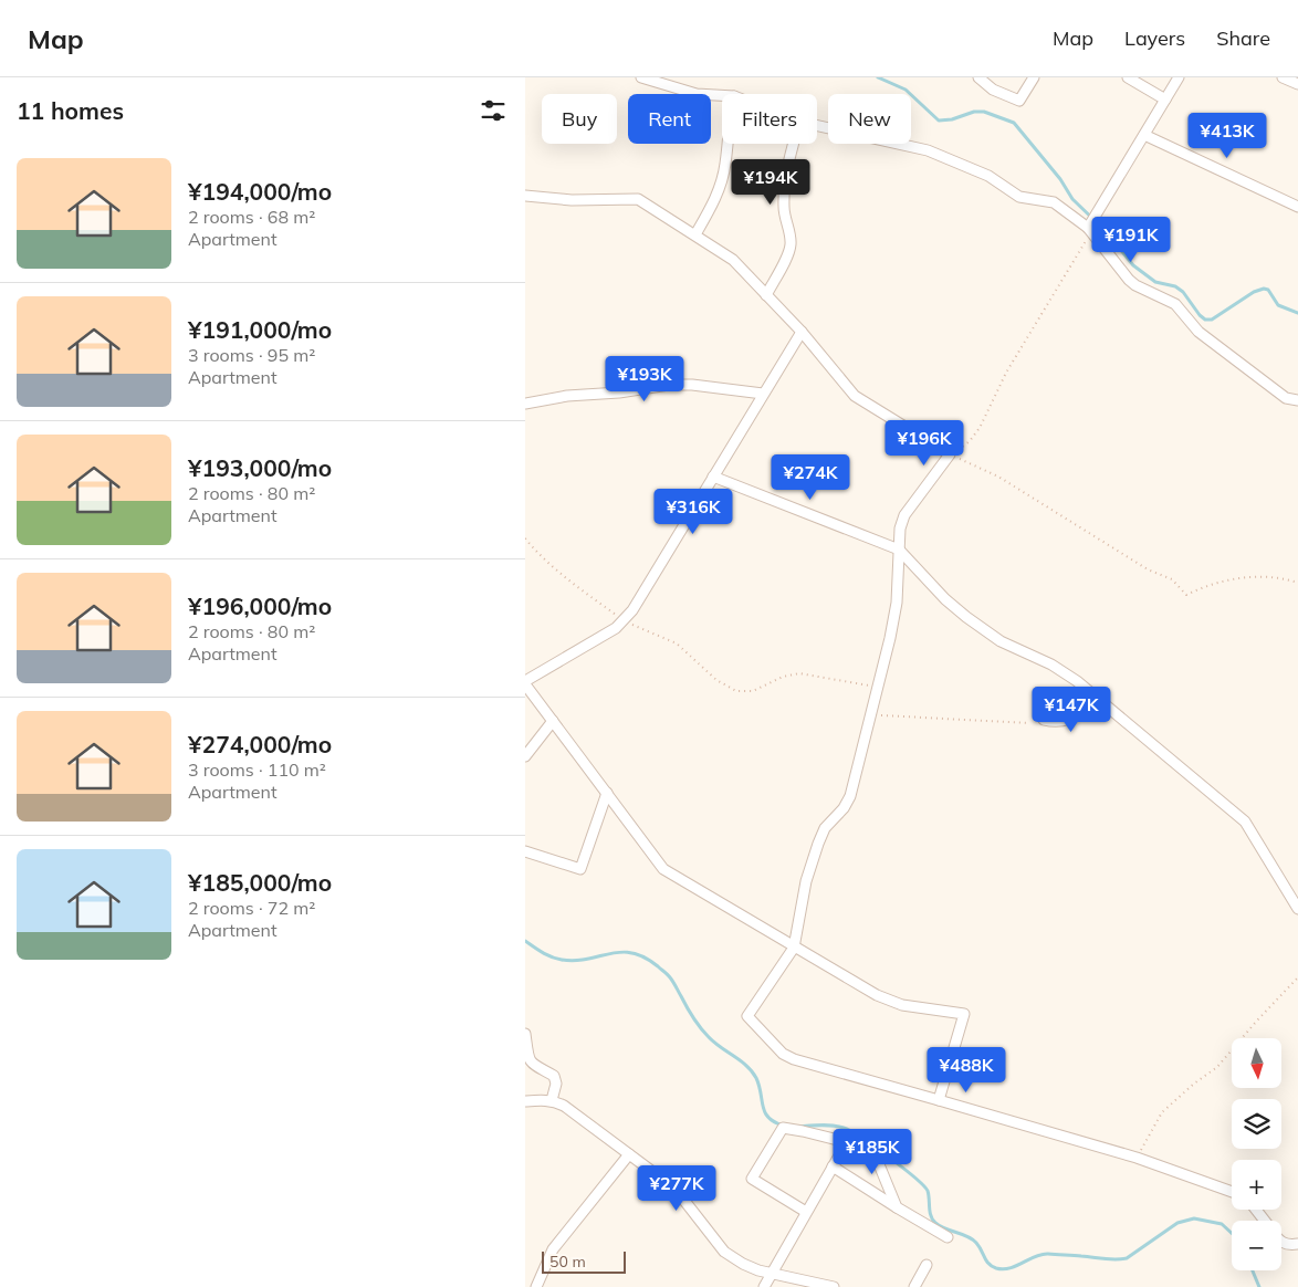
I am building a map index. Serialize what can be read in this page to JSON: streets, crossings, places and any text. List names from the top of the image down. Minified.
{"scale_bar":"50 m","north":"bottom","page":{"header":"Map","nav":["Map","Layers","Share"],"heading":"11 homes","chip":["Buy","Rent","Filters","New"],"price":["¥413K","¥194K","¥191K","¥193K","¥196K","¥274K","¥316K","¥147K","¥488K","¥185K","¥277K"],"list":[{"name":"¥194,000/mo","note":"2 rooms · 68 m² · Apartment"},{"name":"¥191,000/mo","note":"3 rooms · 95 m² · Apartment"},{"name":"¥193,000/mo","note":"2 rooms · 80 m² · Apartment"},{"name":"¥196,000/mo","note":"2 rooms · 80 m² · Apartment"},{"name":"¥274,000/mo","note":"3 rooms · 110 m² · Apartment"},{"name":"¥185,000/mo","note":"2 rooms · 72 m² · Apartment"}],"map_buttons":["+","−"],"scale":"50 m"}}
